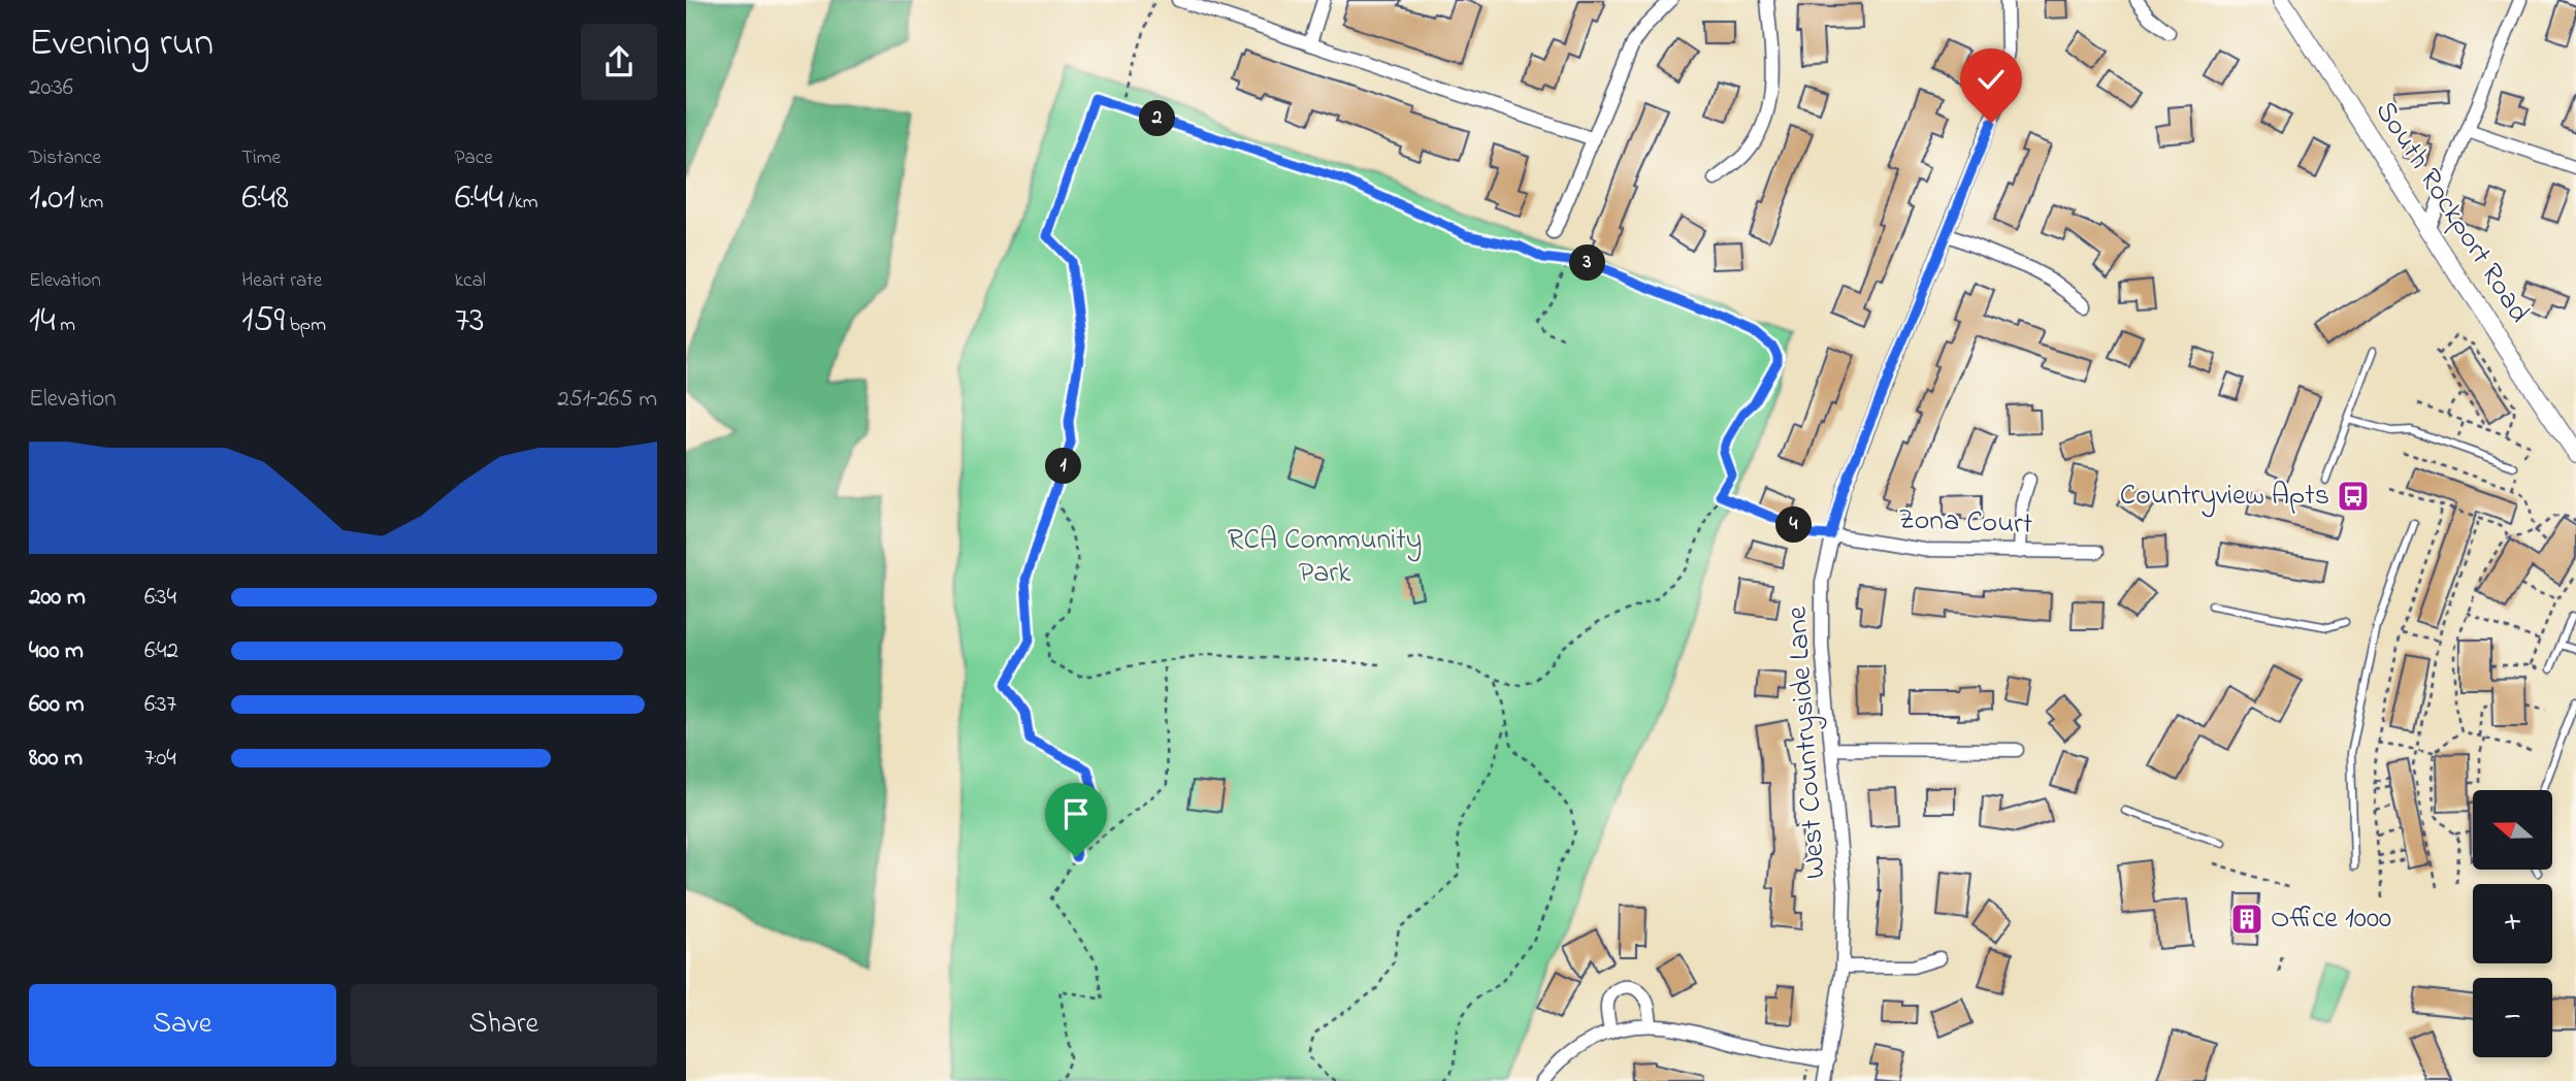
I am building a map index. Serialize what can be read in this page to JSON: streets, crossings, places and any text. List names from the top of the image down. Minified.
{"streets":{"street":["South Rockport Road","Zona Court","West Countryside Lane"]},"crossings":[["Zona Court","West Countryside Lane"]],"parks":["RCA Community Park"],"places":{"bus stop":["Countryview Apts"],"building":["Office 1000"]},"north":"left","page":{"heading":["Evening run","20:36"],"pins":["2","3","1","4"],"stats":[["Distance","1.01 km"],["Time","6:48"],["Pace","6:44 /km"],["Elevation","14 m"],["Heart rate","159 bpm"],["kcal","73"]],"chart":["Elevation","251–265 m"],"list":[{"name":"200 m","note":"6:34"},{"name":"400 m","note":"6:42"},{"name":"600 m","note":"6:37"},{"name":"800 m","note":"7:04"}],"map_buttons":["+","−"],"buttons":["Save","Share"]}}
